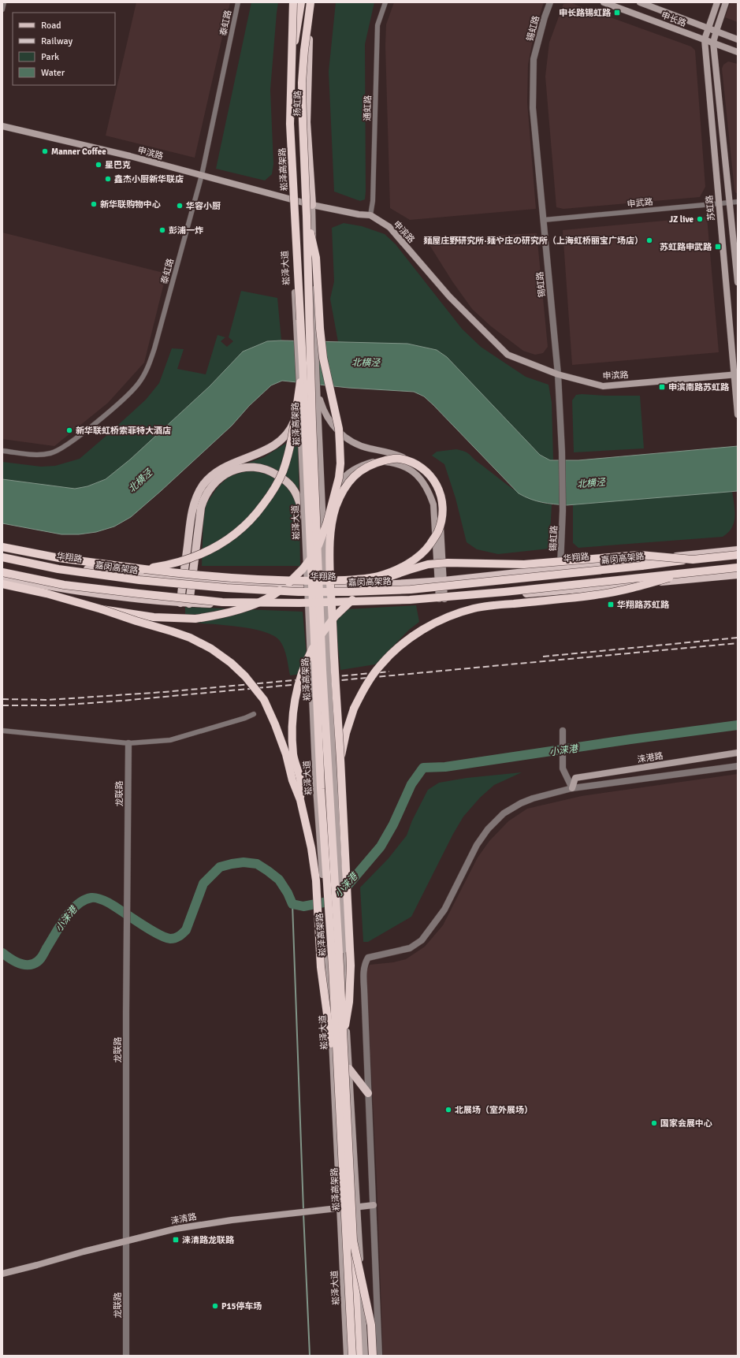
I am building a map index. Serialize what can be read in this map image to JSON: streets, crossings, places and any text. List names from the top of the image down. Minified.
{"streets":{"highway":["崧泽高架路","嘉闵高架路"],"main road":["申长路","扬虹路","申滨路","苏虹路","崧泽大道","华翔路","涞港路","涞清路"],"street":["泰虹路","锡虹路","通虹路","申武路","龙联路"]},"crossings":[["申长路","苏虹路"],["泰虹路","申滨路"],["锡虹路","申滨路"],["锡虹路","申武路"],["锡虹路","华翔路"],["扬虹路","申滨路"],["扬虹路","崧泽大道"],["通虹路","申滨路"],["申滨路","苏虹路"],["申滨路","崧泽大道"],["申武路","苏虹路"],["崧泽大道","涞清路"],["龙联路","涞清路"]],"water":["北横泾","小涞港"],"places":{"transit":["申长路锡虹路","苏虹路申武路","申滨南路苏虹路","华翔路苏虹路","涞清路龙联路"],"other":["Manner Coffee","星巴克","鑫杰小厨新华联店","新华联购物中心","华容小厨","JZ live","彭浦一炸","麺屋庄野研究所·麺や庄の研究所（上海虹桥丽宝广场店）","新华联虹桥索菲特大酒店","北展场（室外展场）","国家会展中心","P15停车场"]},"legend":["Road","Railway","Park","Water"]}
